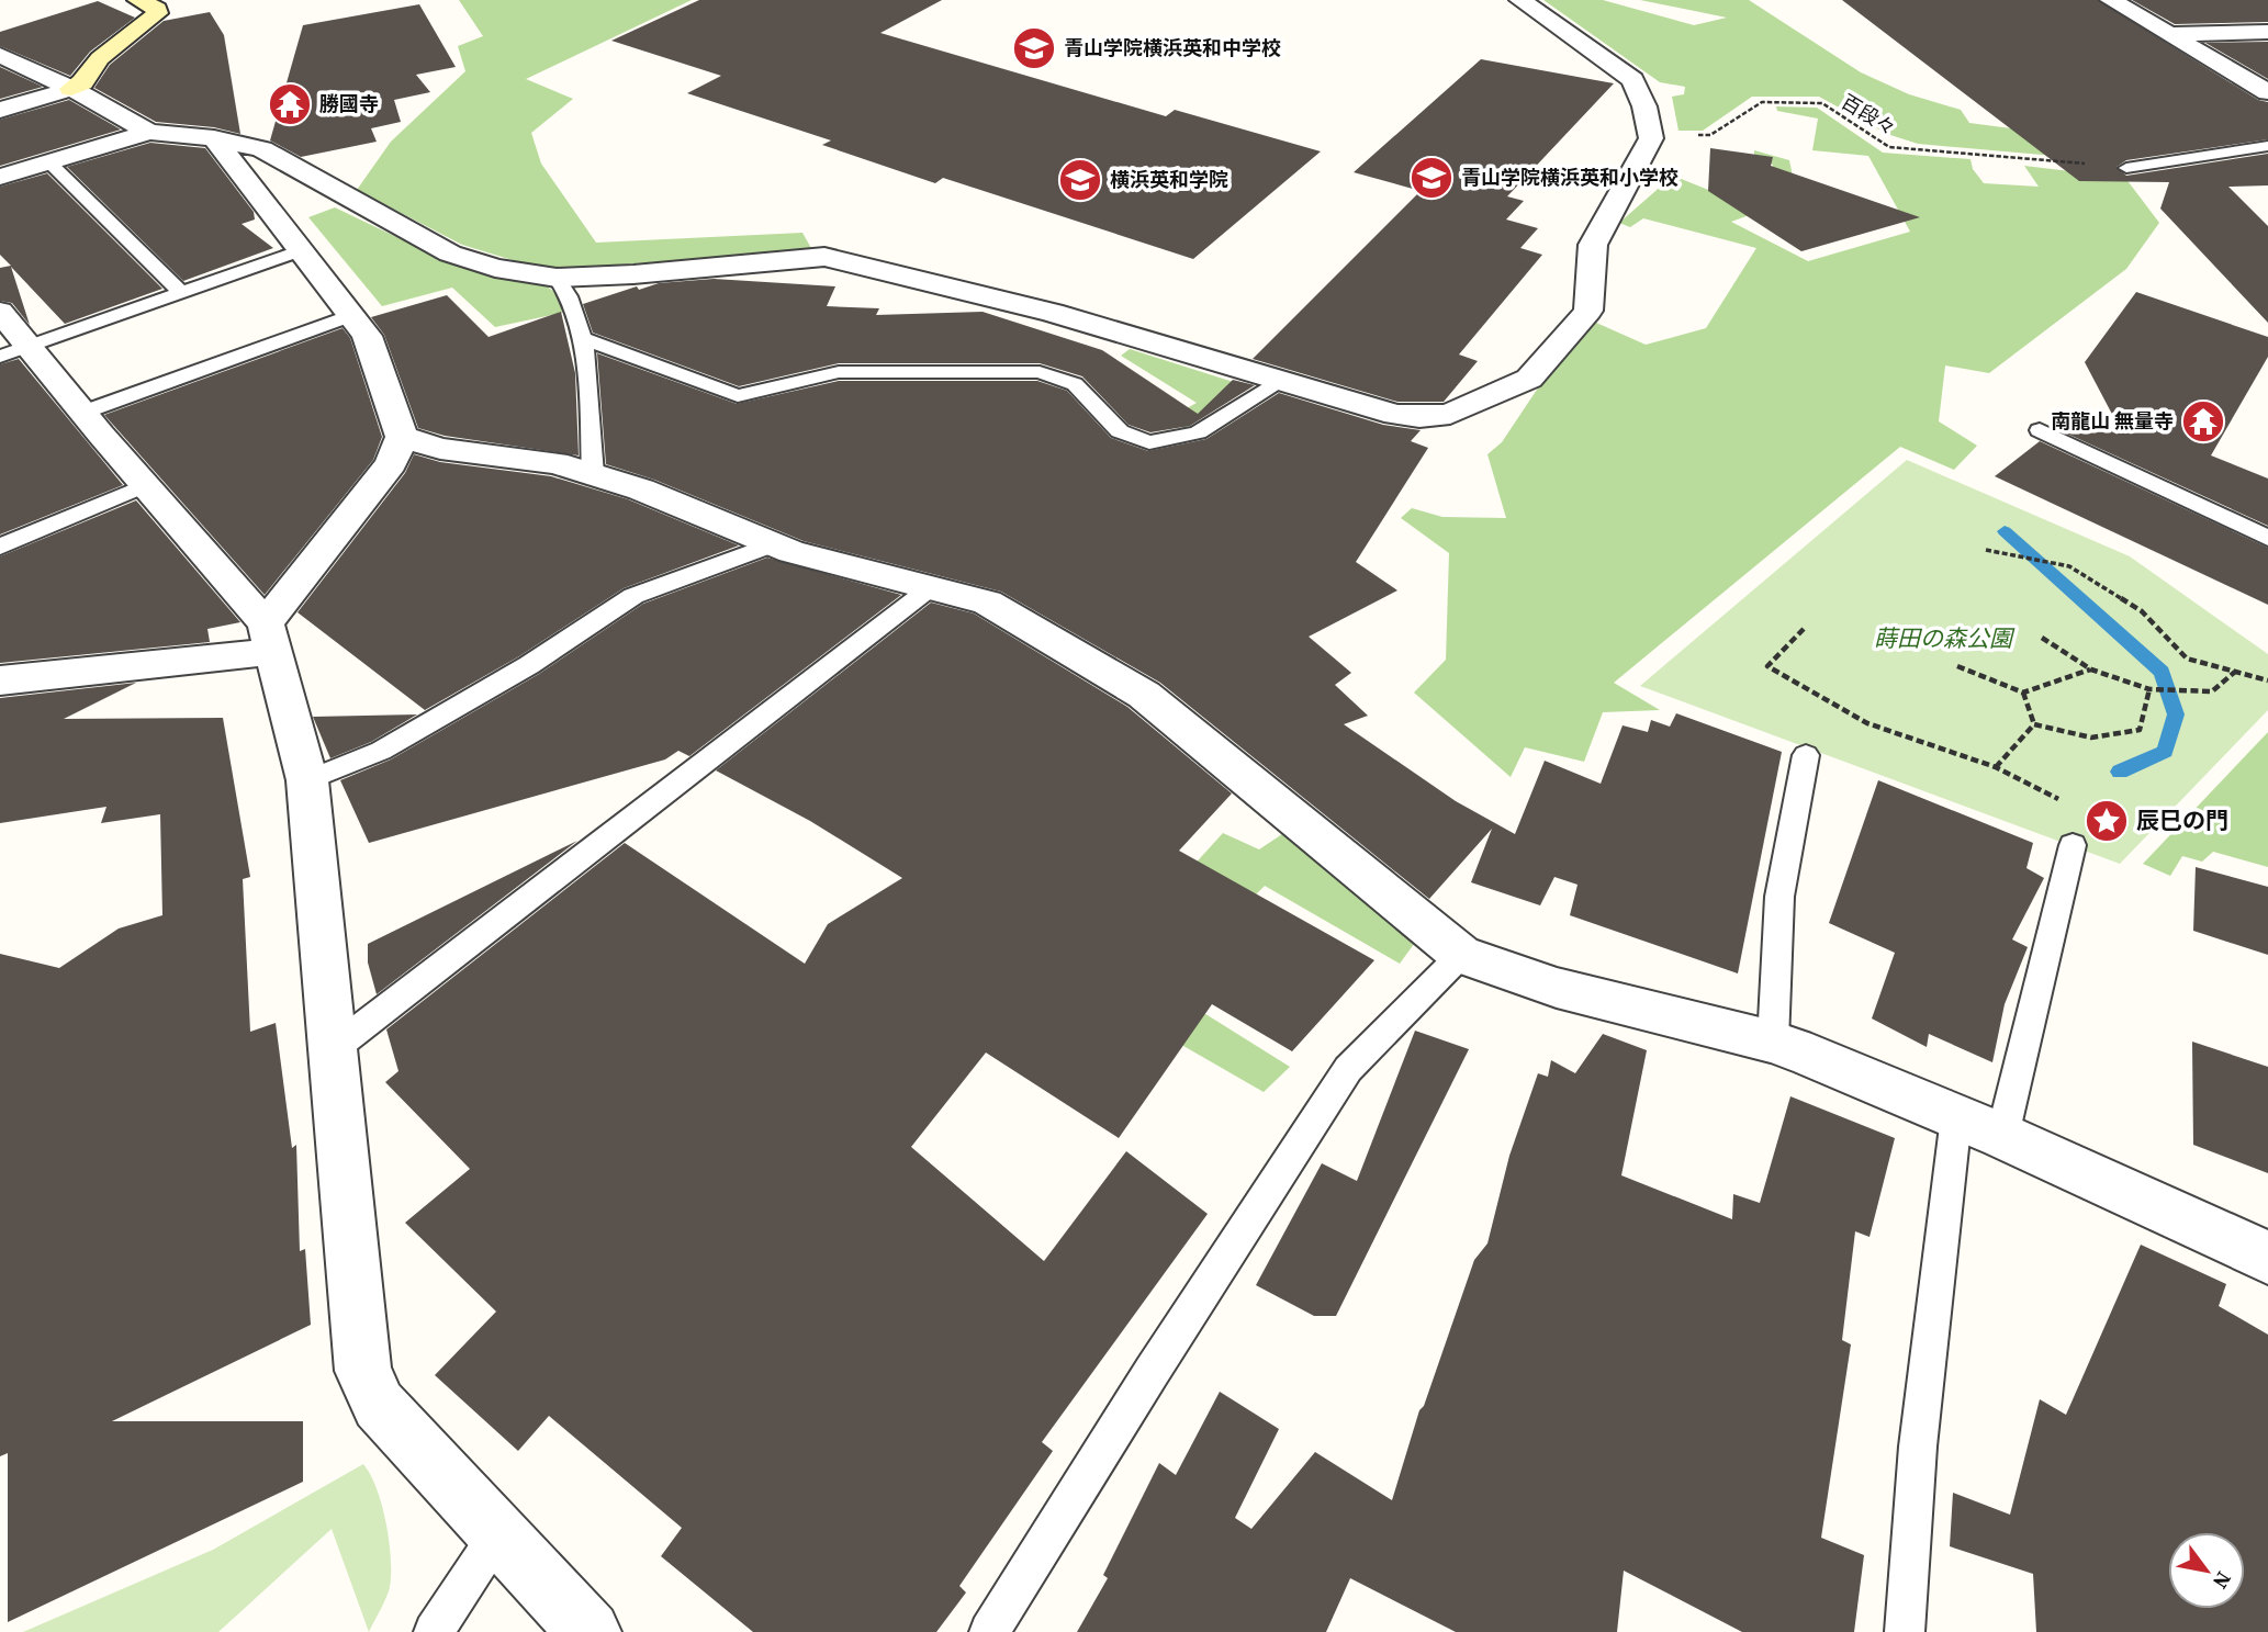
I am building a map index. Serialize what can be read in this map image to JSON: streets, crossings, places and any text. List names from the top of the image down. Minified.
{"streets":{"path":["百段々"]},"parks":["蒔田の森公園"],"places":{"school or university":["青山学院横浜英和中学校","青山学院横浜英和小学校","横浜英和学院"],"temple":["勝國寺","南龍山 無量寺"],"place":["辰巳の門"]},"north":"bottom right"}
